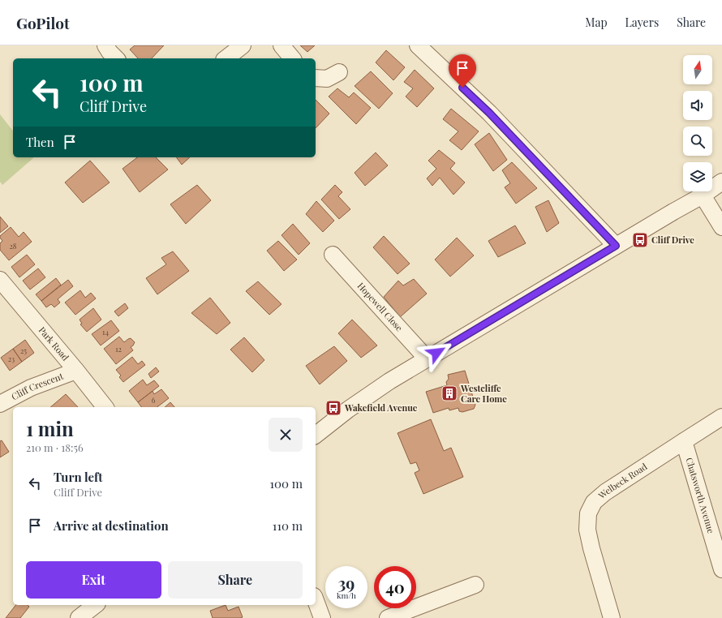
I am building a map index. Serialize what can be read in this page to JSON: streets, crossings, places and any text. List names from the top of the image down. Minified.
{"streets":{"street":["Hopewell Close","Park Road","Cliff Crescent","Welbeck Road","Chatsworth Avenue"]},"crossings":[["Park Road","Cliff Crescent"],["Welbeck Road","Chatsworth Avenue"]],"places":{"bus stop":["Cliff Drive","Wakefield Avenue"],"building":["Westcliffe Care Home"]},"house_numbers":["28","14","12","25","23","6"],"north":"top","page":{"header":"GoPilot","nav":["Map","Layers","Share"],"turn":["100 m","Cliff Drive"],"then":"Then","heading":["1 min","210 m · 18:56"],"list":[{"name":"Turn left","note":"Cliff Drive","value":"100 m"},{"name":"Arrive at destination","value":"110 m"}],"buttons":["Exit","Share"],"speed":"39 km/h","limit":"40"}}
